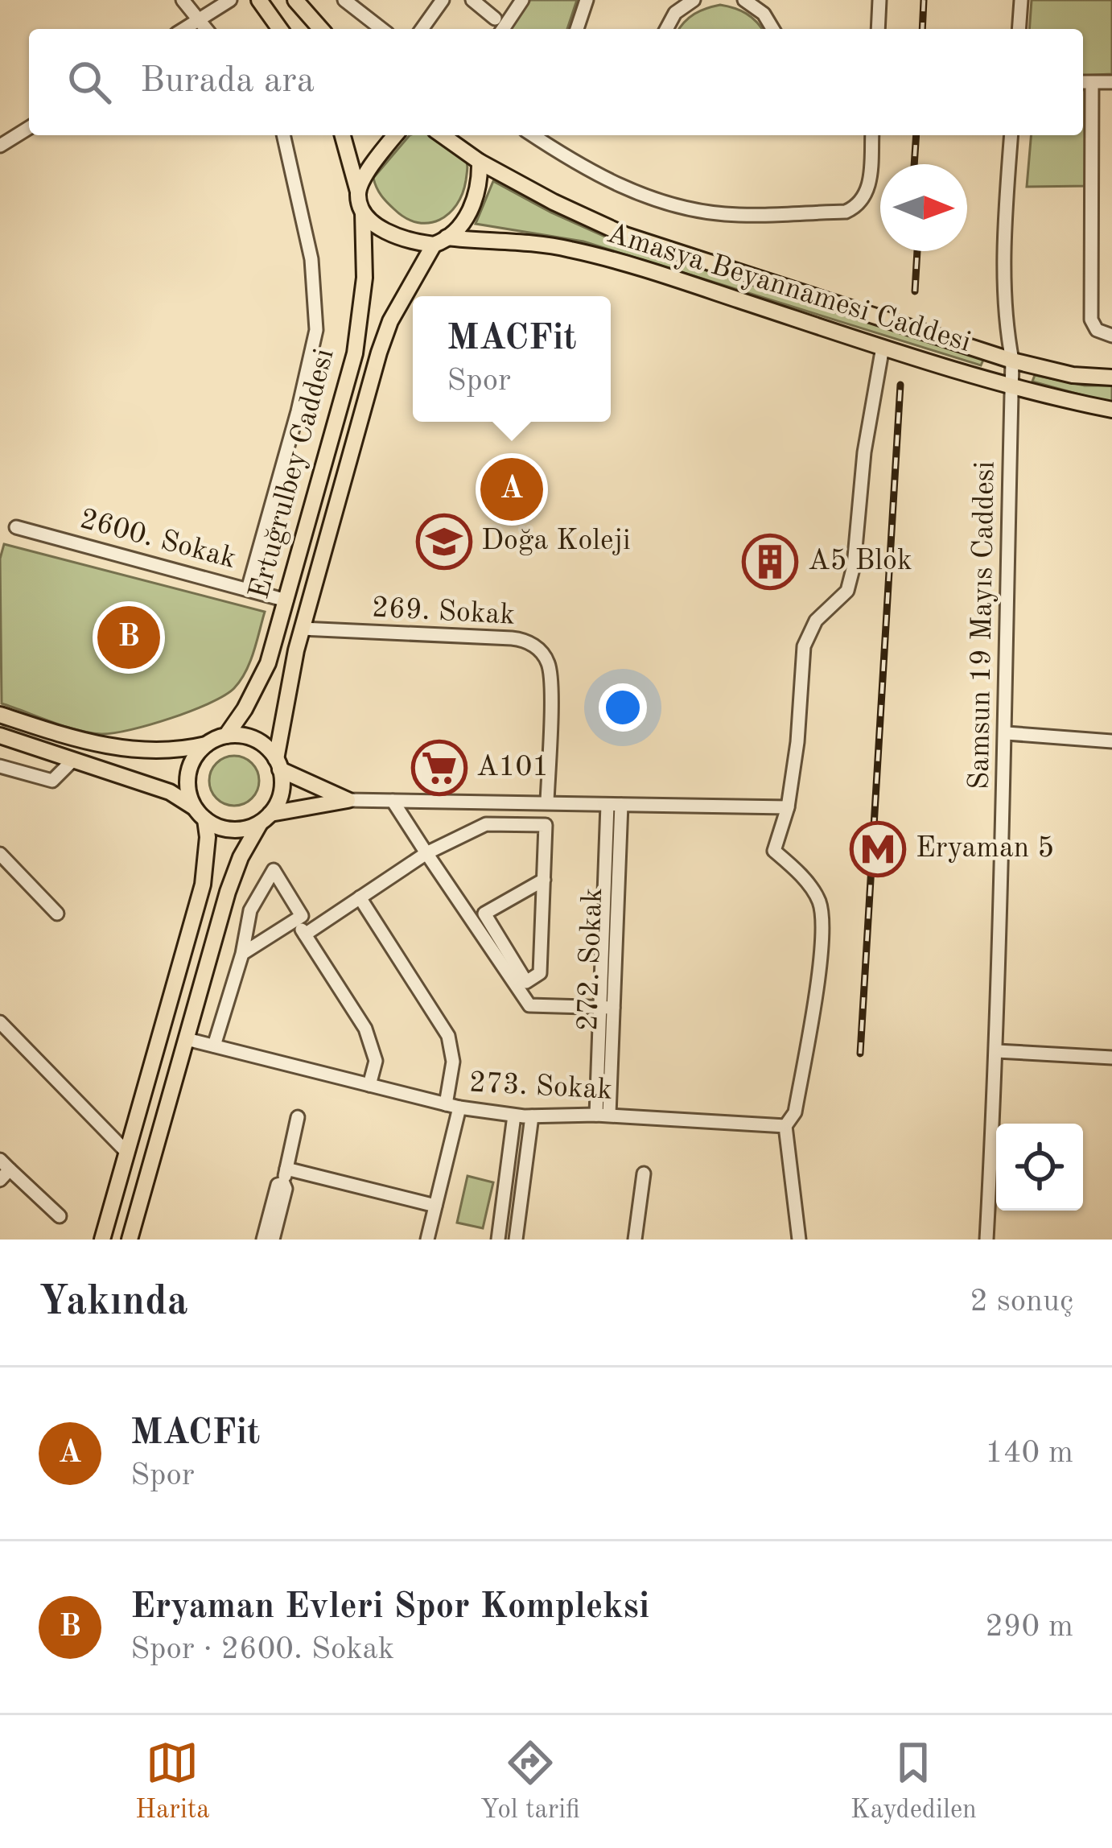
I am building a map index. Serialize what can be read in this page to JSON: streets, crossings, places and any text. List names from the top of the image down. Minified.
{"streets":{"main road":["Amasya Beyannamesi Caddesi","Ertuğrulbey Caddesi"],"street":["2600. Sokak","269. Sokak","Samsun 19 Mayıs Caddesi","272. Sokak","273. Sokak"]},"crossings":[["Amasya Beyannamesi Caddesi","Ertuğrulbey Caddesi"],["Amasya Beyannamesi Caddesi","Samsun 19 Mayıs Caddesi"],["Ertuğrulbey Caddesi","2600. Sokak"],["Ertuğrulbey Caddesi","269. Sokak"],["272. Sokak","273. Sokak"]],"places":{"school or university":["Doğa Koleji"],"building":["A5 Blok"],"supermarket":["A101"],"metro station":["Eryaman 5"]},"north":"right","page":{"search":"Burada ara","popup":["MACFit","Spor"],"pins":["A","B"],"heading":["Yakında","2 sonuç"],"list":[{"mark":"A","name":"MACFit","note":"Spor","value":"140 m"},{"mark":"B","name":"Eryaman Evleri Spor Kompleksi","note":"Spor · 2600. Sokak","value":"290 m"}],"nav":["Harita","Yol tarifi","Kaydedilen"]}}
